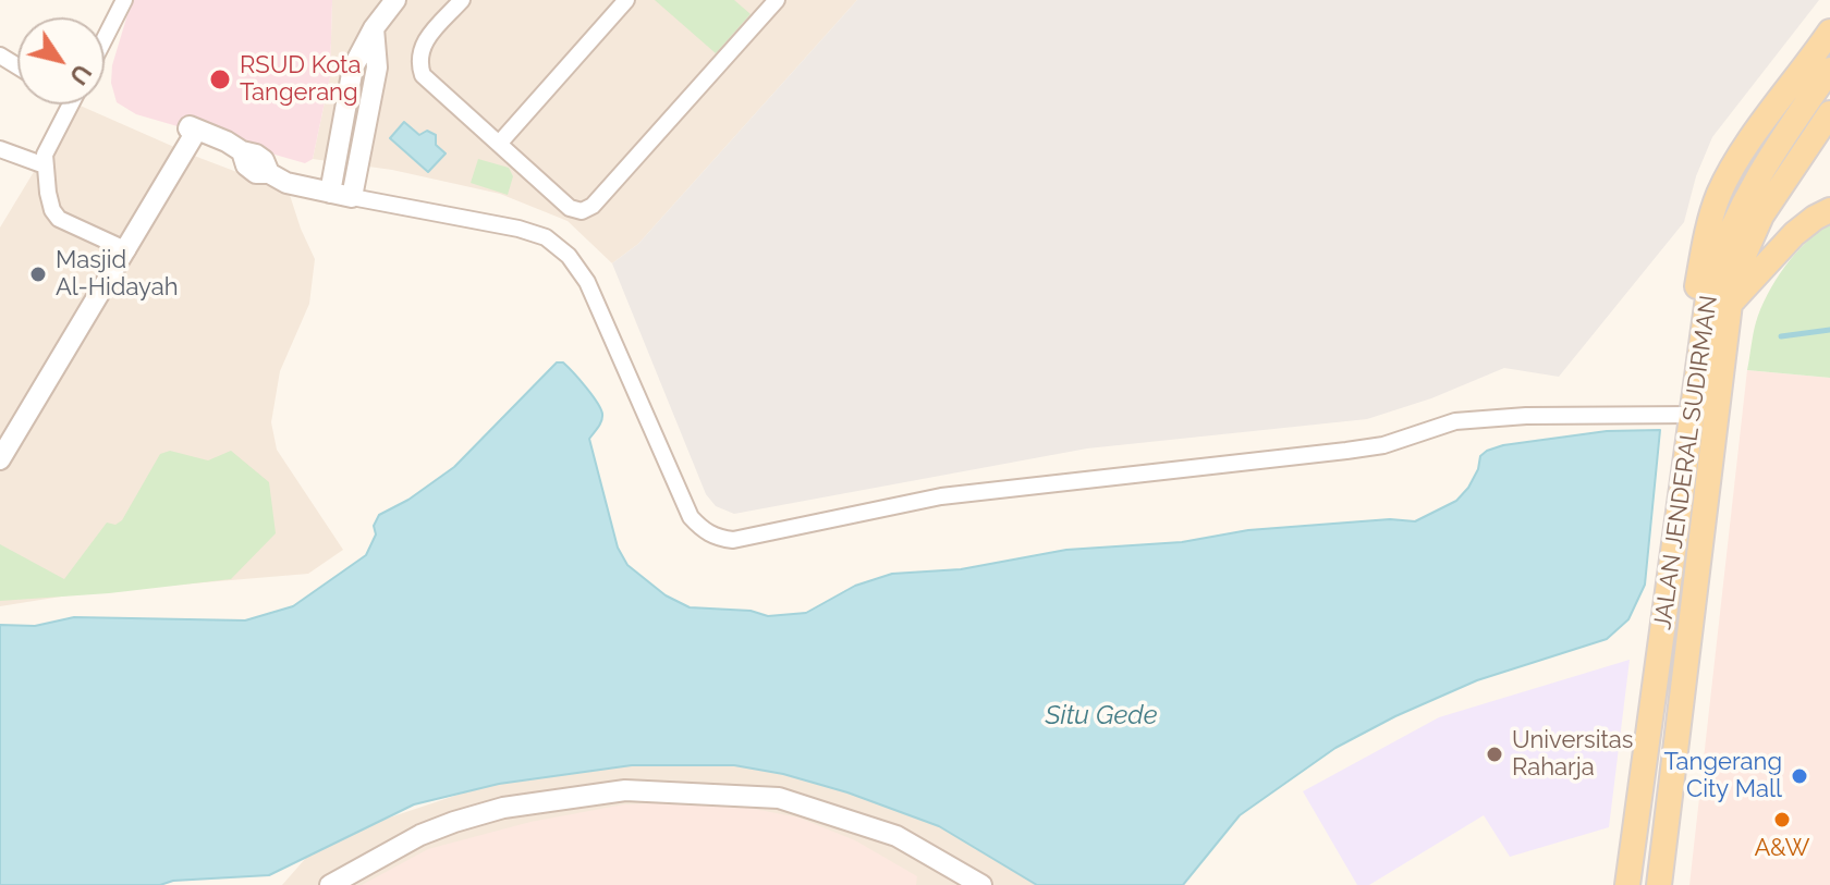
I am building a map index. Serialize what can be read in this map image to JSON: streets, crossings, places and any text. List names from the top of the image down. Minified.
{"streets":{"main road":["JALAN JENDERAL SUDIRMAN"]},"water":["Situ Gede"],"places":["RSUD Kota Tangerang","Masjid Al-Hidayah","Universitas Raharja","Tangerang City Mall","A&W"],"north":"bottom right"}
